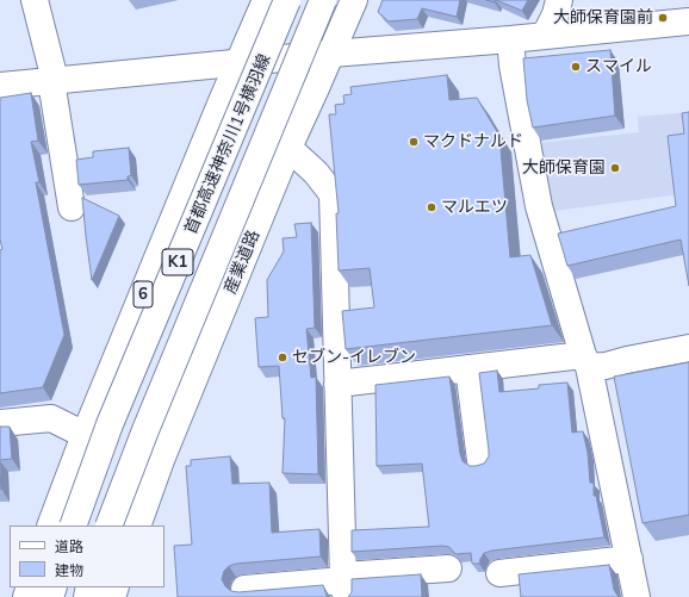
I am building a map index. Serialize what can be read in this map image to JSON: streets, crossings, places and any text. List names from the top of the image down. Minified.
{"streets":{"main road":["首都高速神奈川1号横羽線","K1","産業道路","6"]},"places":["大師保育園前","スマイル","マクドナルド","大師保育園","マルエツ","セブン-イレブン"],"legend":["道路","建物"]}
